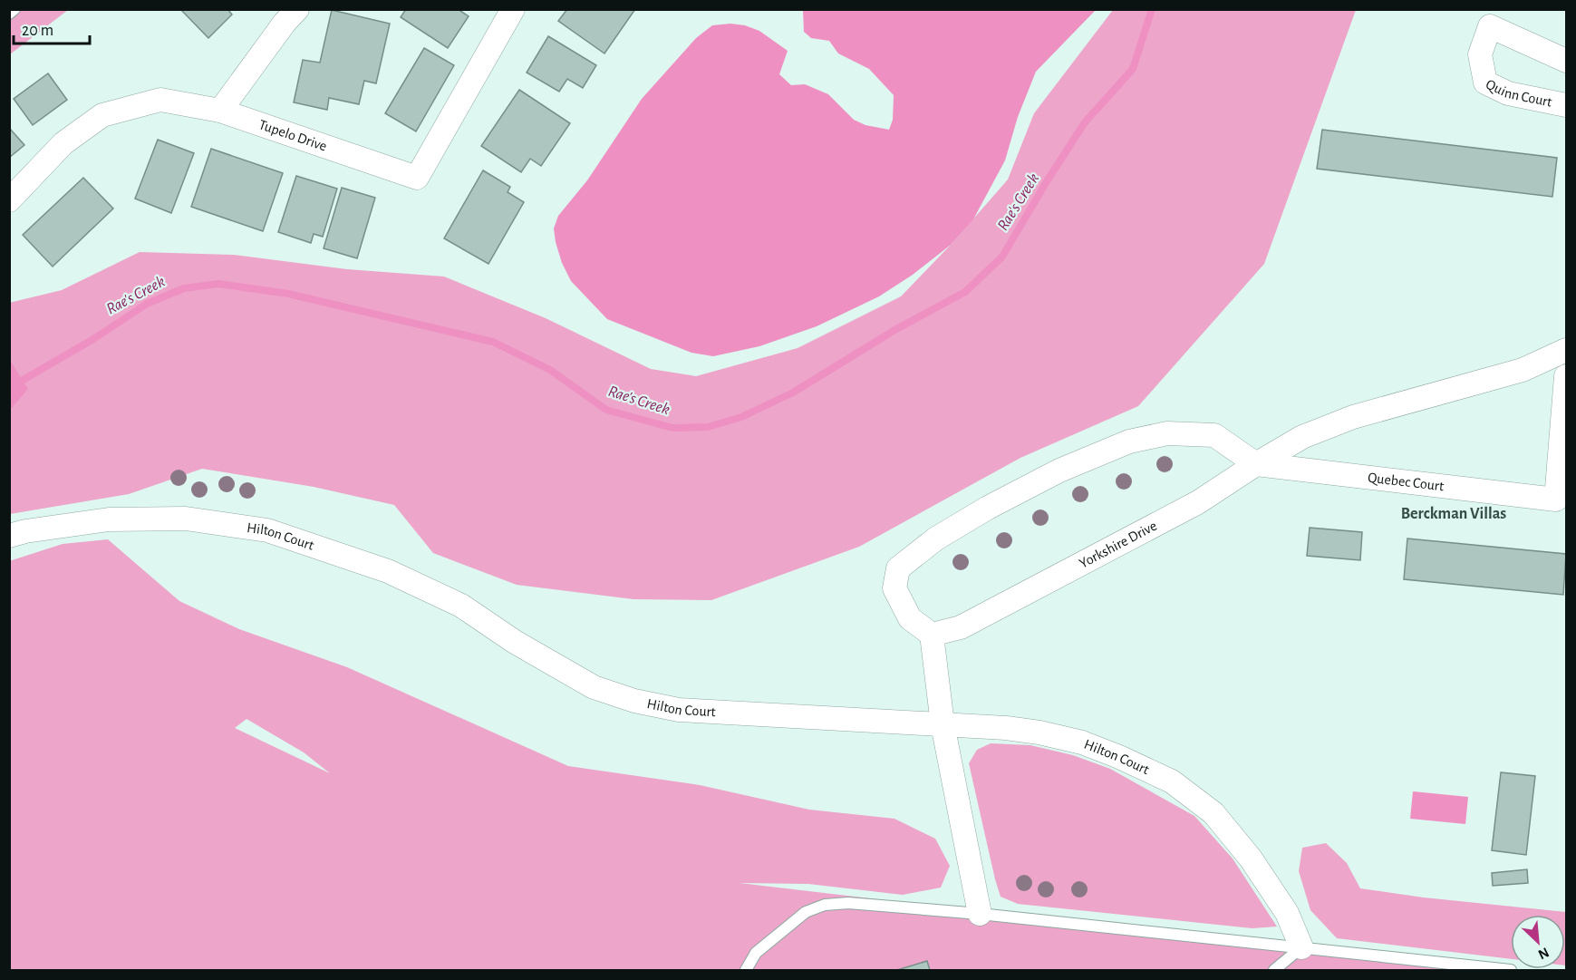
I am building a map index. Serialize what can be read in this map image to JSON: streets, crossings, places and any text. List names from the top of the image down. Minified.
{"streets":{"street":["Quinn Court","Tupelo Drive","Quebec Court","Hilton Court","Yorkshire Drive"]},"crossings":[["Quebec Court","Yorkshire Drive"]],"districts":["Berckman Villas"],"water":["Rae's Creek"],"scale_bar":"20 m","north":"bottom right"}
